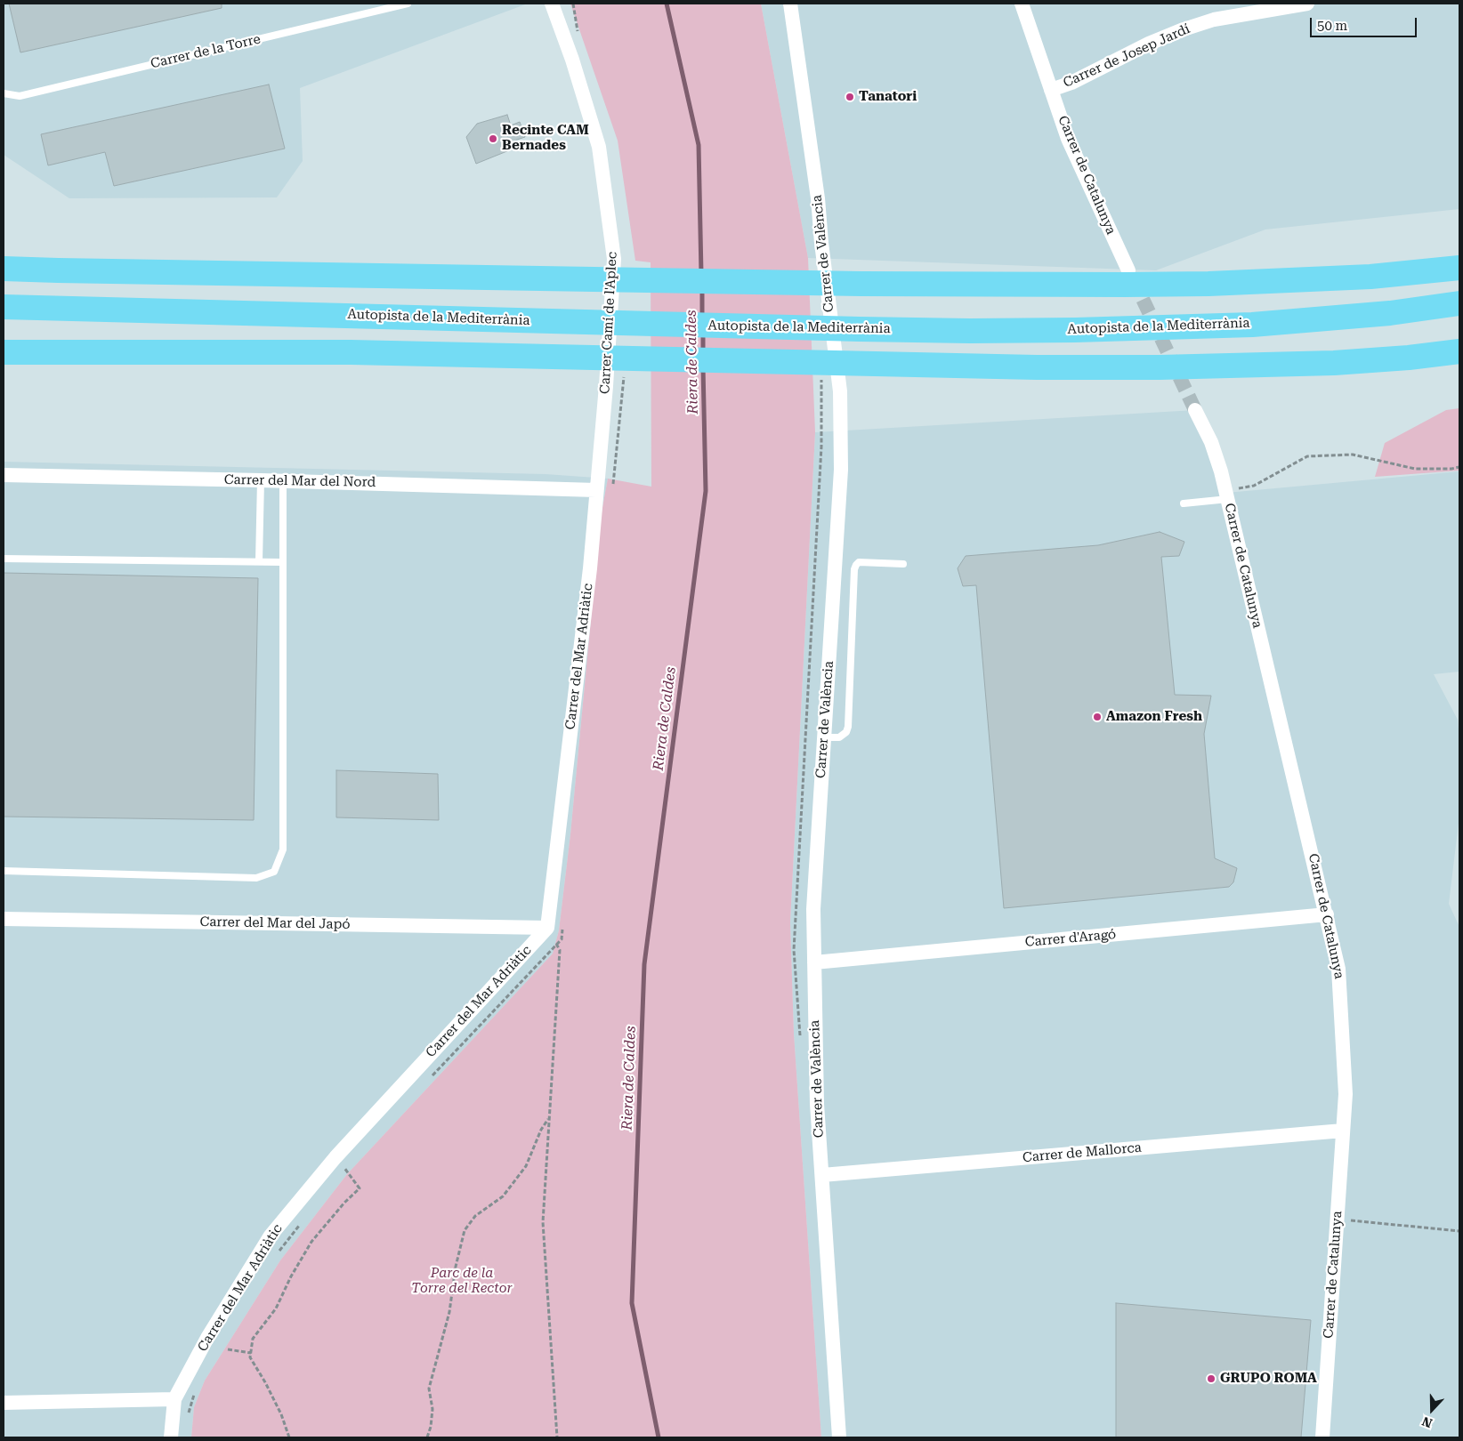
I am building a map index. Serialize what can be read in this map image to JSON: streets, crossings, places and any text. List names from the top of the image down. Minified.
{"streets":{"highway":["Autopista de la Mediterrània"],"street":["Carrer de Josep Jardí","Carrer de Catalunya","Carrer de València","Carrer Camí de l'Aplec","Carrer del Mar del Nord","Carrer del Mar Adriàtic","Carrer del Mar del Japó","Carrer d'Aragó","Carrer de Mallorca"],"lane":["Carrer de la Torre"]},"crossings":[["Carrer de Josep Jardí","Carrer de Catalunya"],["Carrer de Catalunya","Carrer d'Aragó"],["Carrer de Catalunya","Carrer de Mallorca"],["Carrer de València","Carrer d'Aragó"],["Carrer de València","Carrer de Mallorca"],["Carrer Camí de l'Aplec","Carrer del Mar del Nord"],["Carrer Camí de l'Aplec","Carrer del Mar Adriàtic"],["Carrer del Mar del Nord","Carrer del Mar Adriàtic"],["Carrer del Mar Adriàtic","Carrer del Mar del Japó"]],"water":["Riera de Caldes"],"parks":["Parc de la Torre del Rector"],"places":["Tanatori","Recinte CAM Bernades","Amazon Fresh","GRUPO ROMA"],"scale_bar":"50 m","north":"bottom"}
